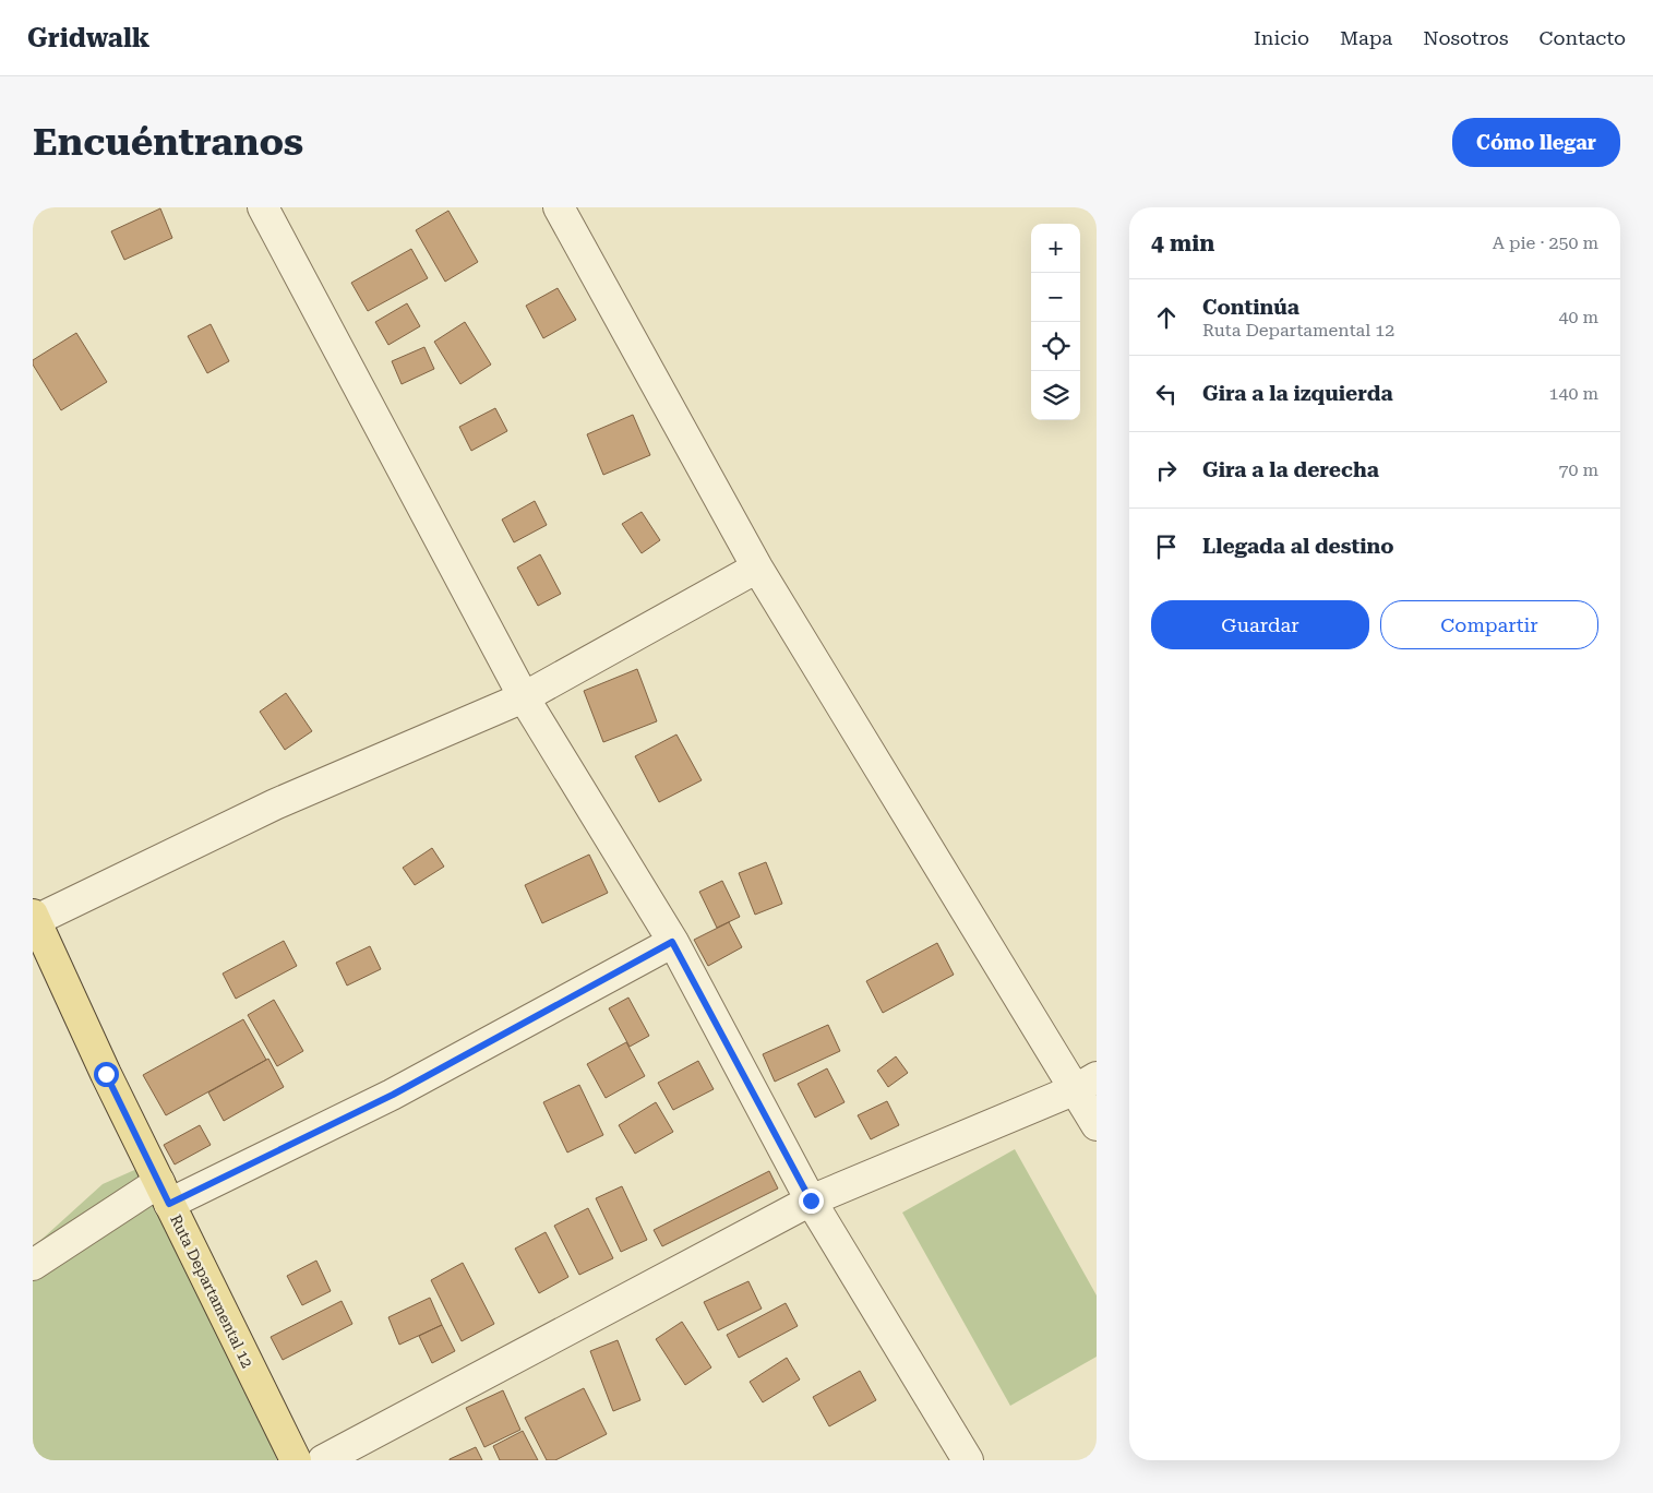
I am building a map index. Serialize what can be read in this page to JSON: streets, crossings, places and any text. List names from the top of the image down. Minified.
{"streets":{"main road":["Ruta Departamental 12"]},"page":{"header":"Gridwalk","nav":["Inicio","Mapa","Nosotros","Contacto"],"buttons":["Cómo llegar",["Guardar","Compartir"]],"title":"Encuéntranos","heading":["4 min","A pie · 250 m"],"map_buttons":["+","−"],"list":[["Continúa","Ruta Departamental 12","40 m"],["Gira a la izquierda","140 m"],["Gira a la derecha","70 m"],"Llegada al destino"]}}
